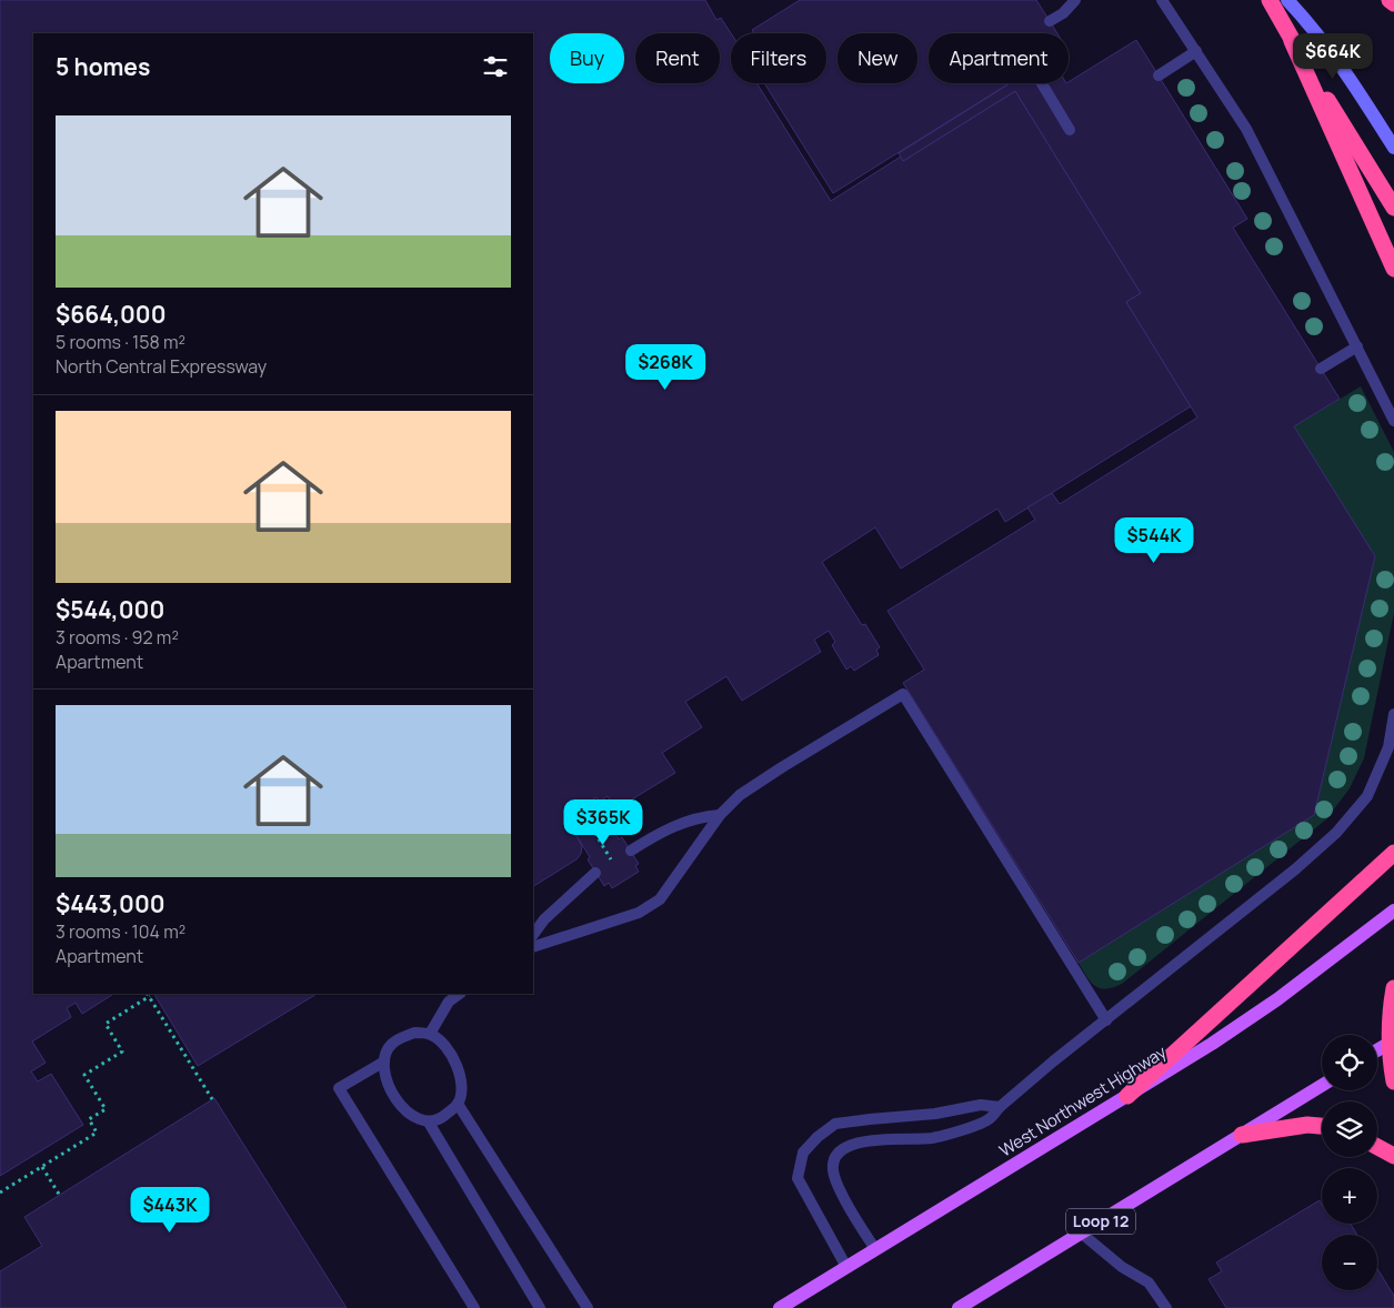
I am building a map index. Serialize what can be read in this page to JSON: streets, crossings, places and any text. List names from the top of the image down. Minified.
{"streets":{"main road":["West Northwest Highway","Loop 12"]},"page":{"price":["$664K","$268K","$544K","$365K","$443K"],"chip":["Buy","Rent","Filters","New","Apartment"],"heading":"5 homes","list":[{"name":"$664,000","note":"5 rooms · 158 m² · North Central Expressway"},{"name":"$544,000","note":"3 rooms · 92 m² · Apartment"},{"name":"$443,000","note":"3 rooms · 104 m² · Apartment"}],"map_buttons":["+","−"]}}
